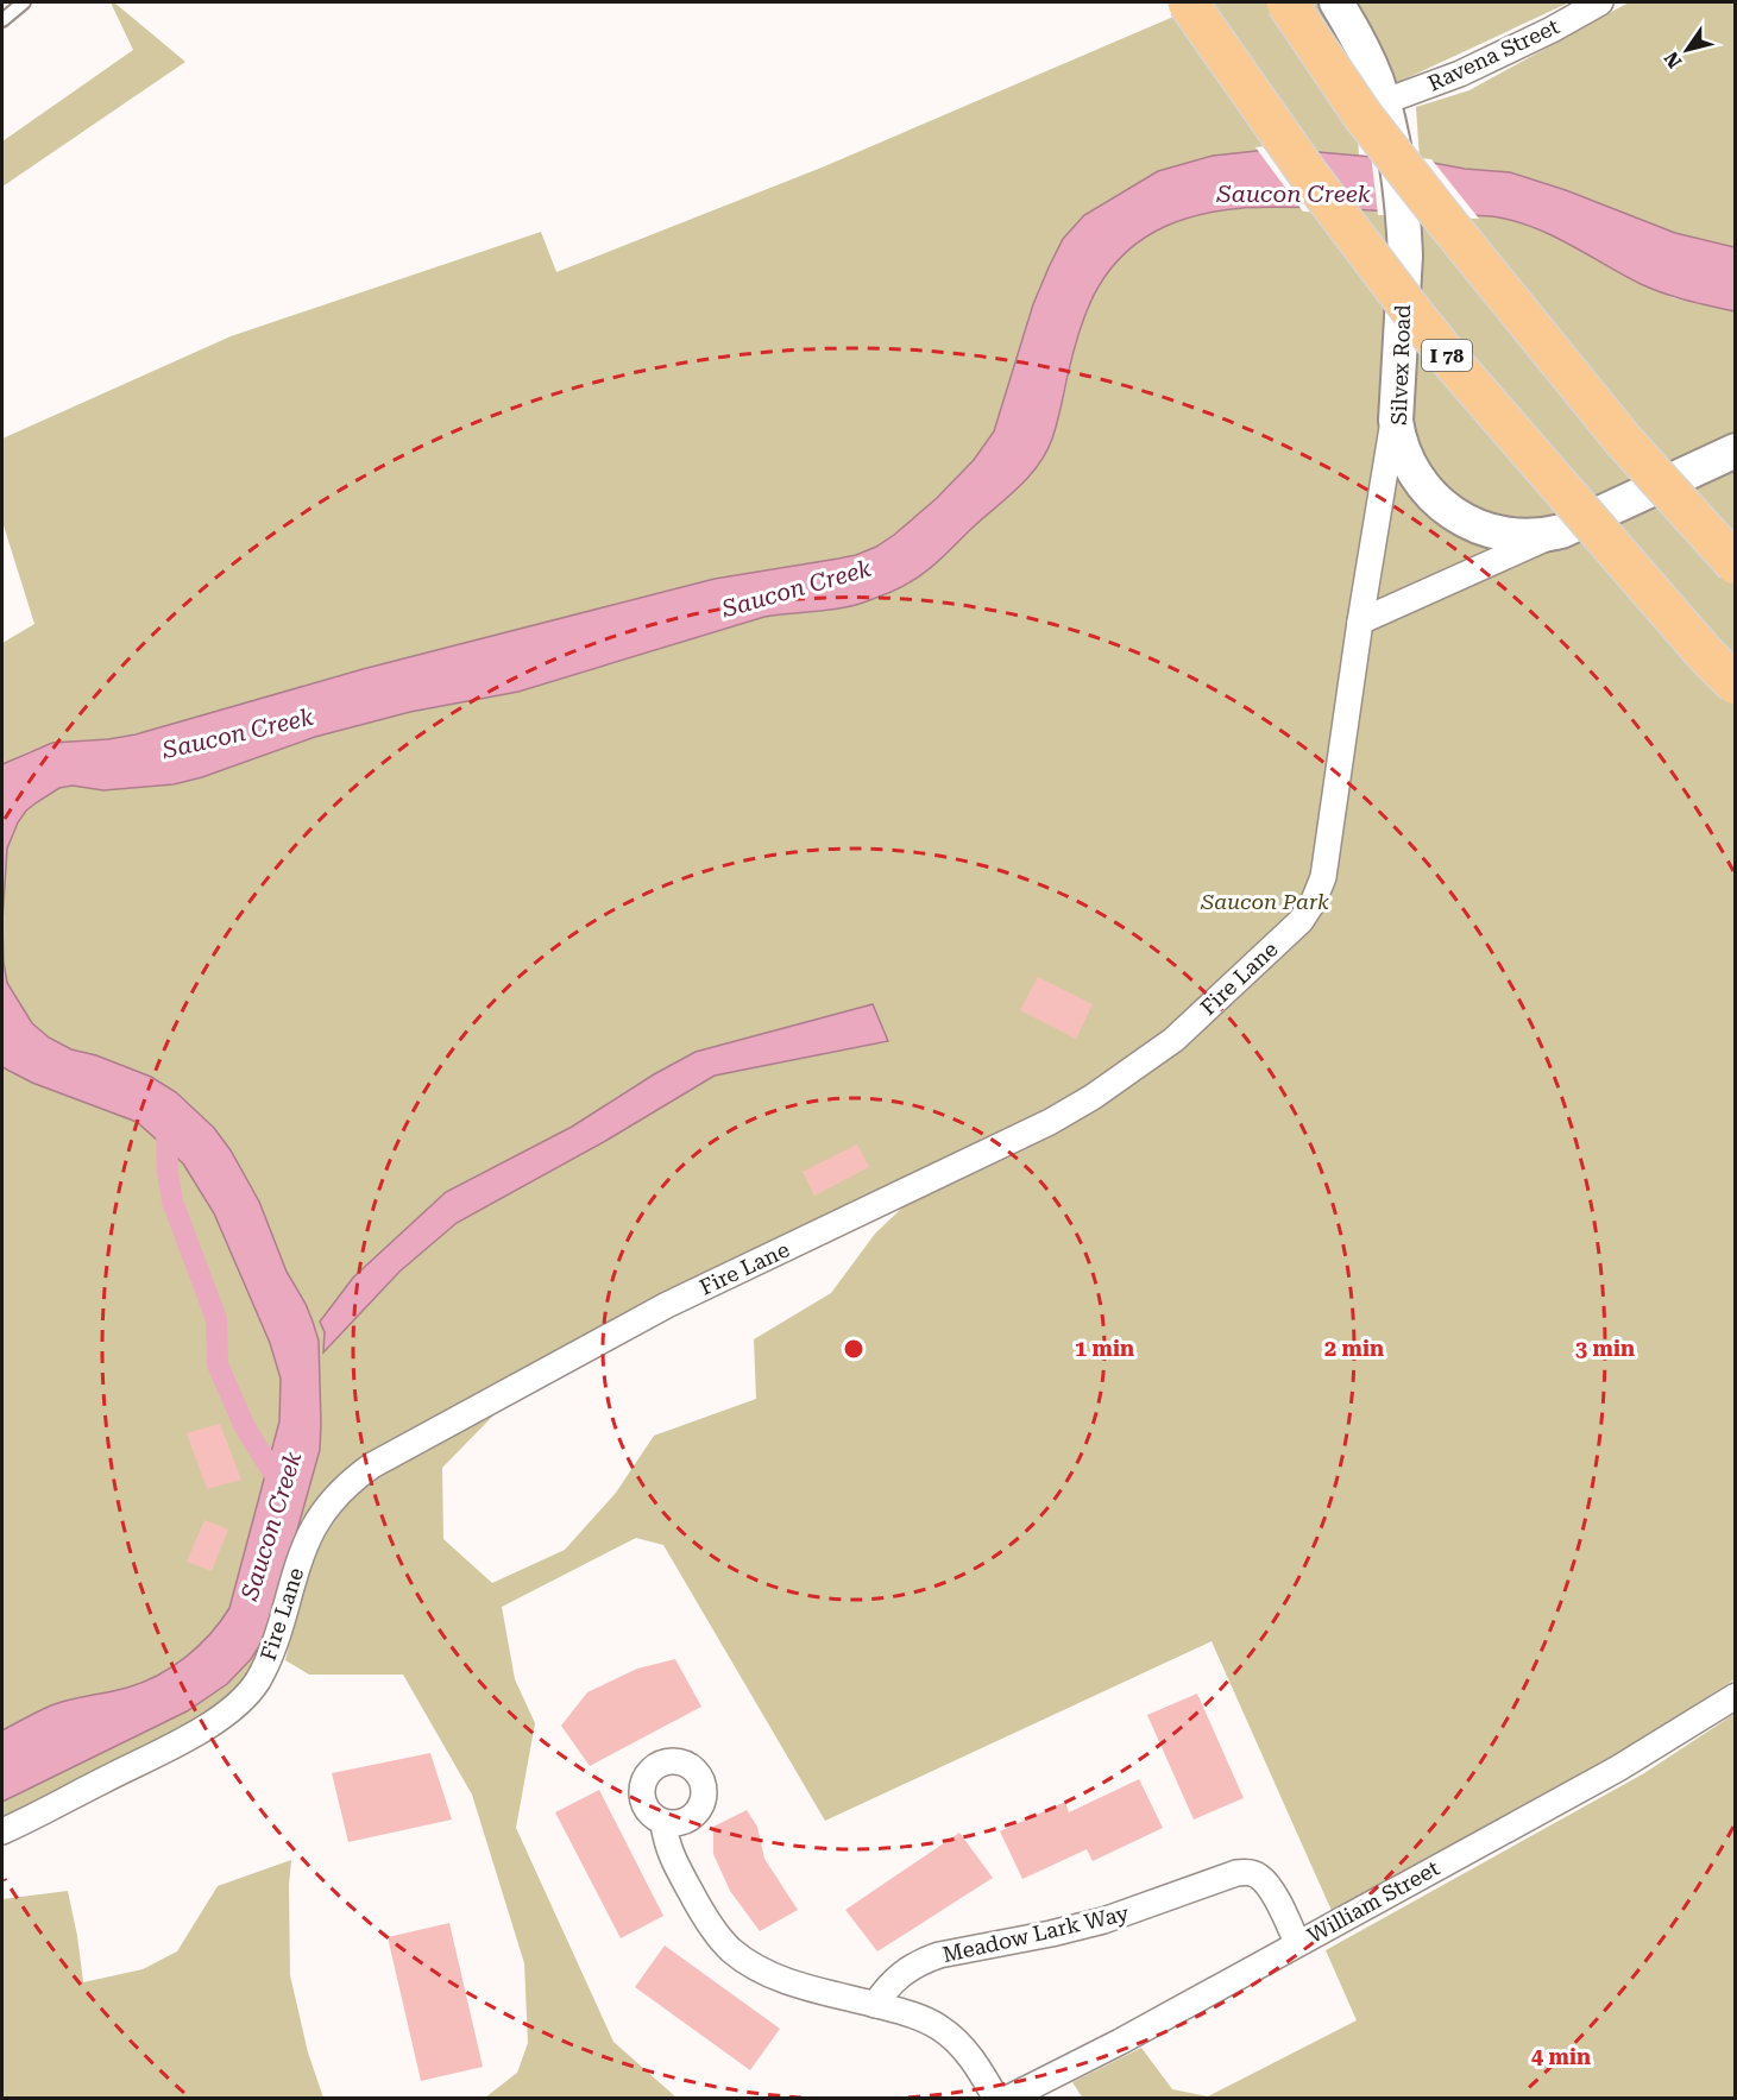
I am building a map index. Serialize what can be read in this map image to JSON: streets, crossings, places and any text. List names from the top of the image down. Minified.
{"streets":{"highway":["I 78"],"street":["Ravena Street","Silvex Road","Fire Lane","William Street","Meadow Lark Way"]},"crossings":[["Ravena Street","Silvex Road"],["Silvex Road","Fire Lane"],["William Street","Meadow Lark Way"]],"water":["Saucon Creek"],"parks":["Saucon Park"],"north":"bottom left","rings":["1 min","2 min","3 min","4 min"]}
